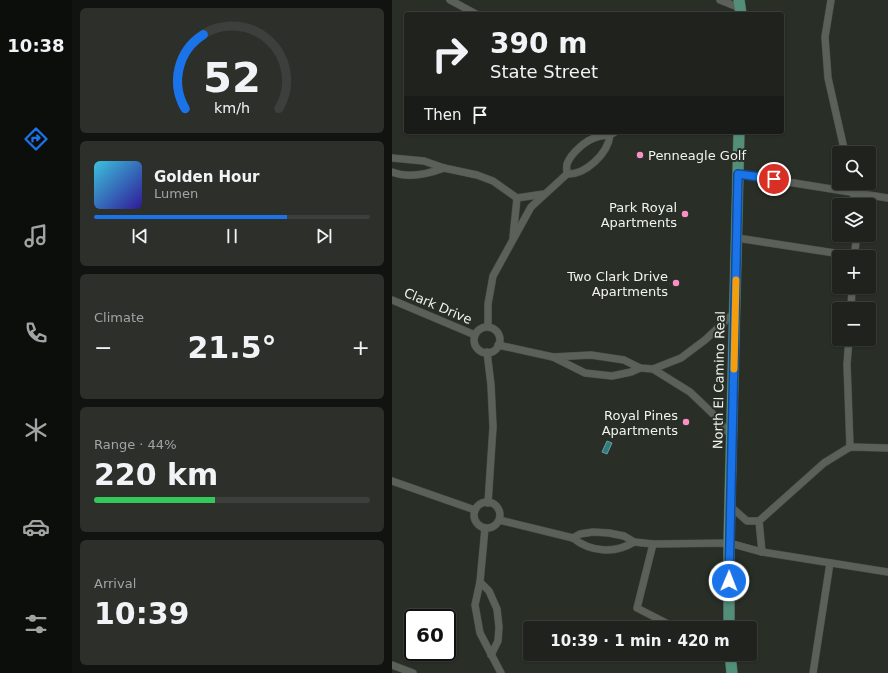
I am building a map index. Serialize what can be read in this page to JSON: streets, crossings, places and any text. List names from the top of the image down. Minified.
{"streets":{"main road":["North El Camino Real"],"street":["Clark Drive"]},"places":["Penneagle Golf","Park Royal Apartments","Two Clark Drive Apartments","Royal Pines Apartments"],"page":{"tabs":"10:38","turn":["390 m","State Street"],"then":"Then","map_buttons":["+","−"],"song":["Golden Hour","Lumen"],"tile":["Climate",["Range · 44%","220 km"],["Arrival","10:39"]],"heat":["−","21.5°","+"],"limit":"60","trip":"10:39 · 1 min · 420 m","gauge":["52","km/h"]}}
